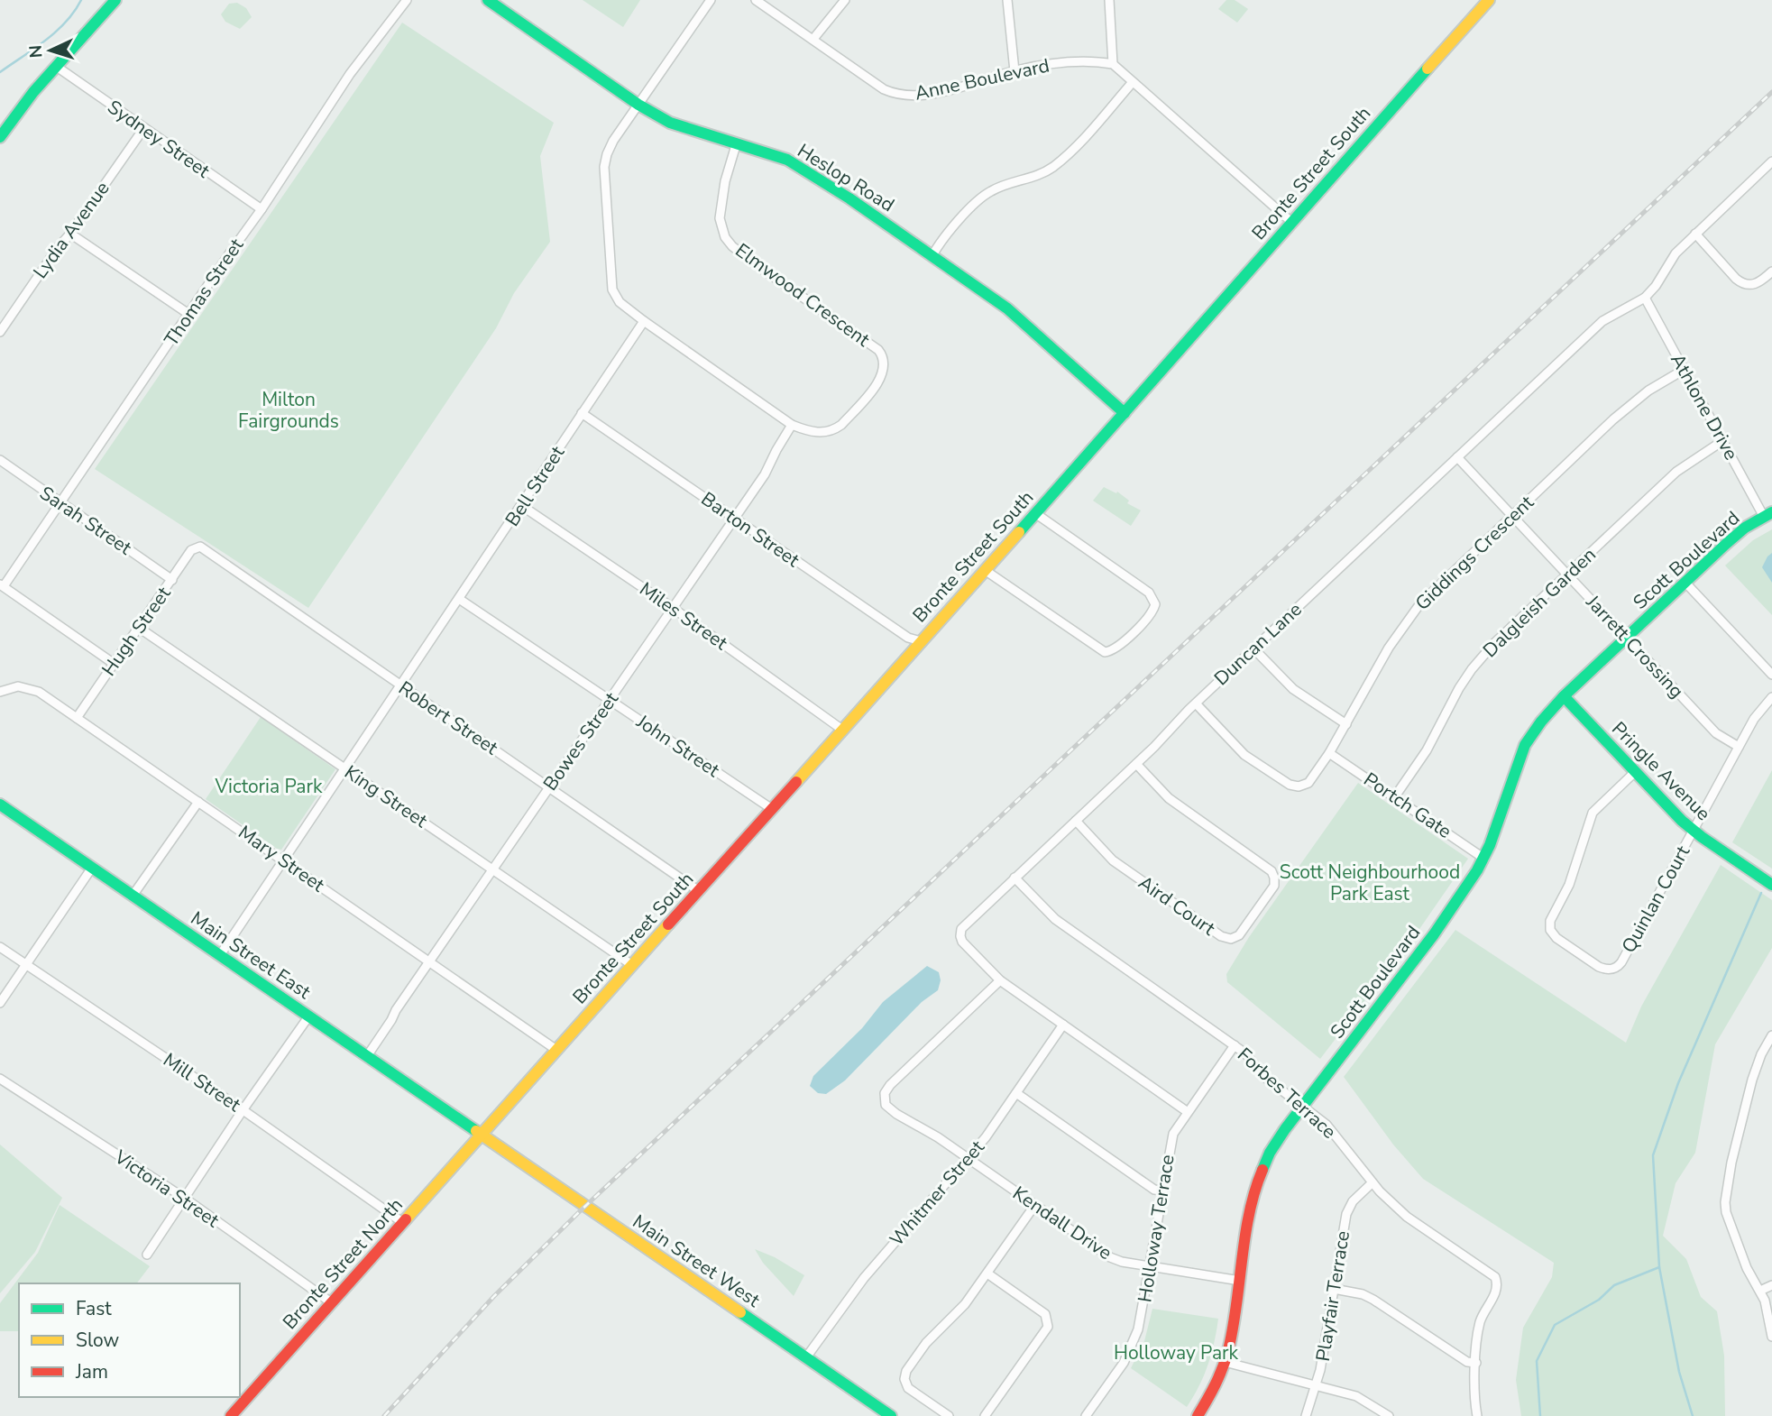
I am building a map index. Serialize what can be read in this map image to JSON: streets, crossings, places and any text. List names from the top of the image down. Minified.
{"streets":{"street":["Anne Boulevard","Sydney Street","Bronte Street South","Heslop Road","Lydia Avenue","Thomas Street","Elmwood Crescent","Athlone Drive","Bell Street","Sarah Street","Barton Street","Giddings Crescent","Scott Boulevard","Dalgleish Garden","Miles Street","Hugh Street","Duncan Lane","Jarrett Crossing","Robert Street","Bowes Street","John Street","Pringle Avenue","King Street","Portch Gate","Mary Street","Quinlan Court","Aird Court","Main Street East","Mill Street","Forbes Terrace","Victoria Street","Whitmer Street","Kendall Drive","Holloway Terrace","Main Street West","Bronte Street North","Playfair Terrace"]},"crossings":[["Sydney Street","Lydia Avenue"],["Sydney Street","Thomas Street"],["Bronte Street South","Heslop Road"],["Bronte Street South","Barton Street"],["Bronte Street South","Miles Street"],["Bronte Street South","Robert Street"],["Bronte Street South","John Street"],["Bronte Street South","King Street"],["Bronte Street South","Mary Street"],["Bronte Street South","Main Street East"],["Bronte Street South","Main Street West"],["Bronte Street South","Bronte Street North"],["Heslop Road","Elmwood Crescent"],["Thomas Street","Sarah Street"],["Elmwood Crescent","Bell Street"],["Elmwood Crescent","Bowes Street"],["Athlone Drive","Giddings Crescent"],["Athlone Drive","Scott Boulevard"],["Athlone Drive","Dalgleish Garden"],["Athlone Drive","Duncan Lane"],["Bell Street","Barton Street"],["Bell Street","Miles Street"],["Bell Street","Robert Street"],["Bell Street","John Street"],["Bell Street","King Street"],["Bell Street","Mary Street"],["Bell Street","Main Street East"],["Sarah Street","Hugh Street"],["Barton Street","Bowes Street"],["Giddings Crescent","Duncan Lane"],["Giddings Crescent","Jarrett Crossing"],["Giddings Crescent","Portch Gate"],["Scott Boulevard","Jarrett Crossing"],["Scott Boulevard","Pringle Avenue"],["Scott Boulevard","Portch Gate"],["Scott Boulevard","Forbes Terrace"],["Scott Boulevard","Kendall Drive"],["Dalgleish Garden","Jarrett Crossing"],["Dalgleish Garden","Portch Gate"],["Miles Street","Bowes Street"],["Hugh Street","Robert Street"],["Hugh Street","King Street"],["Hugh Street","Mary Street"],["Duncan Lane","Jarrett Crossing"],["Duncan Lane","Aird Court"],["Duncan Lane","Forbes Terrace"],["Duncan Lane","Whitmer Street"],["Duncan Lane","Kendall Drive"],["Duncan Lane","Holloway Terrace"],["Robert Street","Bowes Street"],["Bowes Street","John Street"],["Bowes Street","King Street"],["Bowes Street","Mary Street"],["Bowes Street","Main Street East"],["Pringle Avenue","Quinlan Court"],["Main Street East","Main Street West"],["Main Street East","Bronte Street North"],["Mill Street","Bronte Street North"],["Forbes Terrace","Holloway Terrace"],["Forbes Terrace","Playfair Terrace"],["Victoria Street","Bronte Street North"],["Whitmer Street","Kendall Drive"],["Whitmer Street","Main Street West"],["Kendall Drive","Holloway Terrace"],["Main Street West","Bronte Street North"]],"parks":["Milton Fairgrounds","Victoria Park","Scott Neighbourhood Park East","Holloway Park"],"legend":["Fast","Slow","Jam"],"north":"left"}
